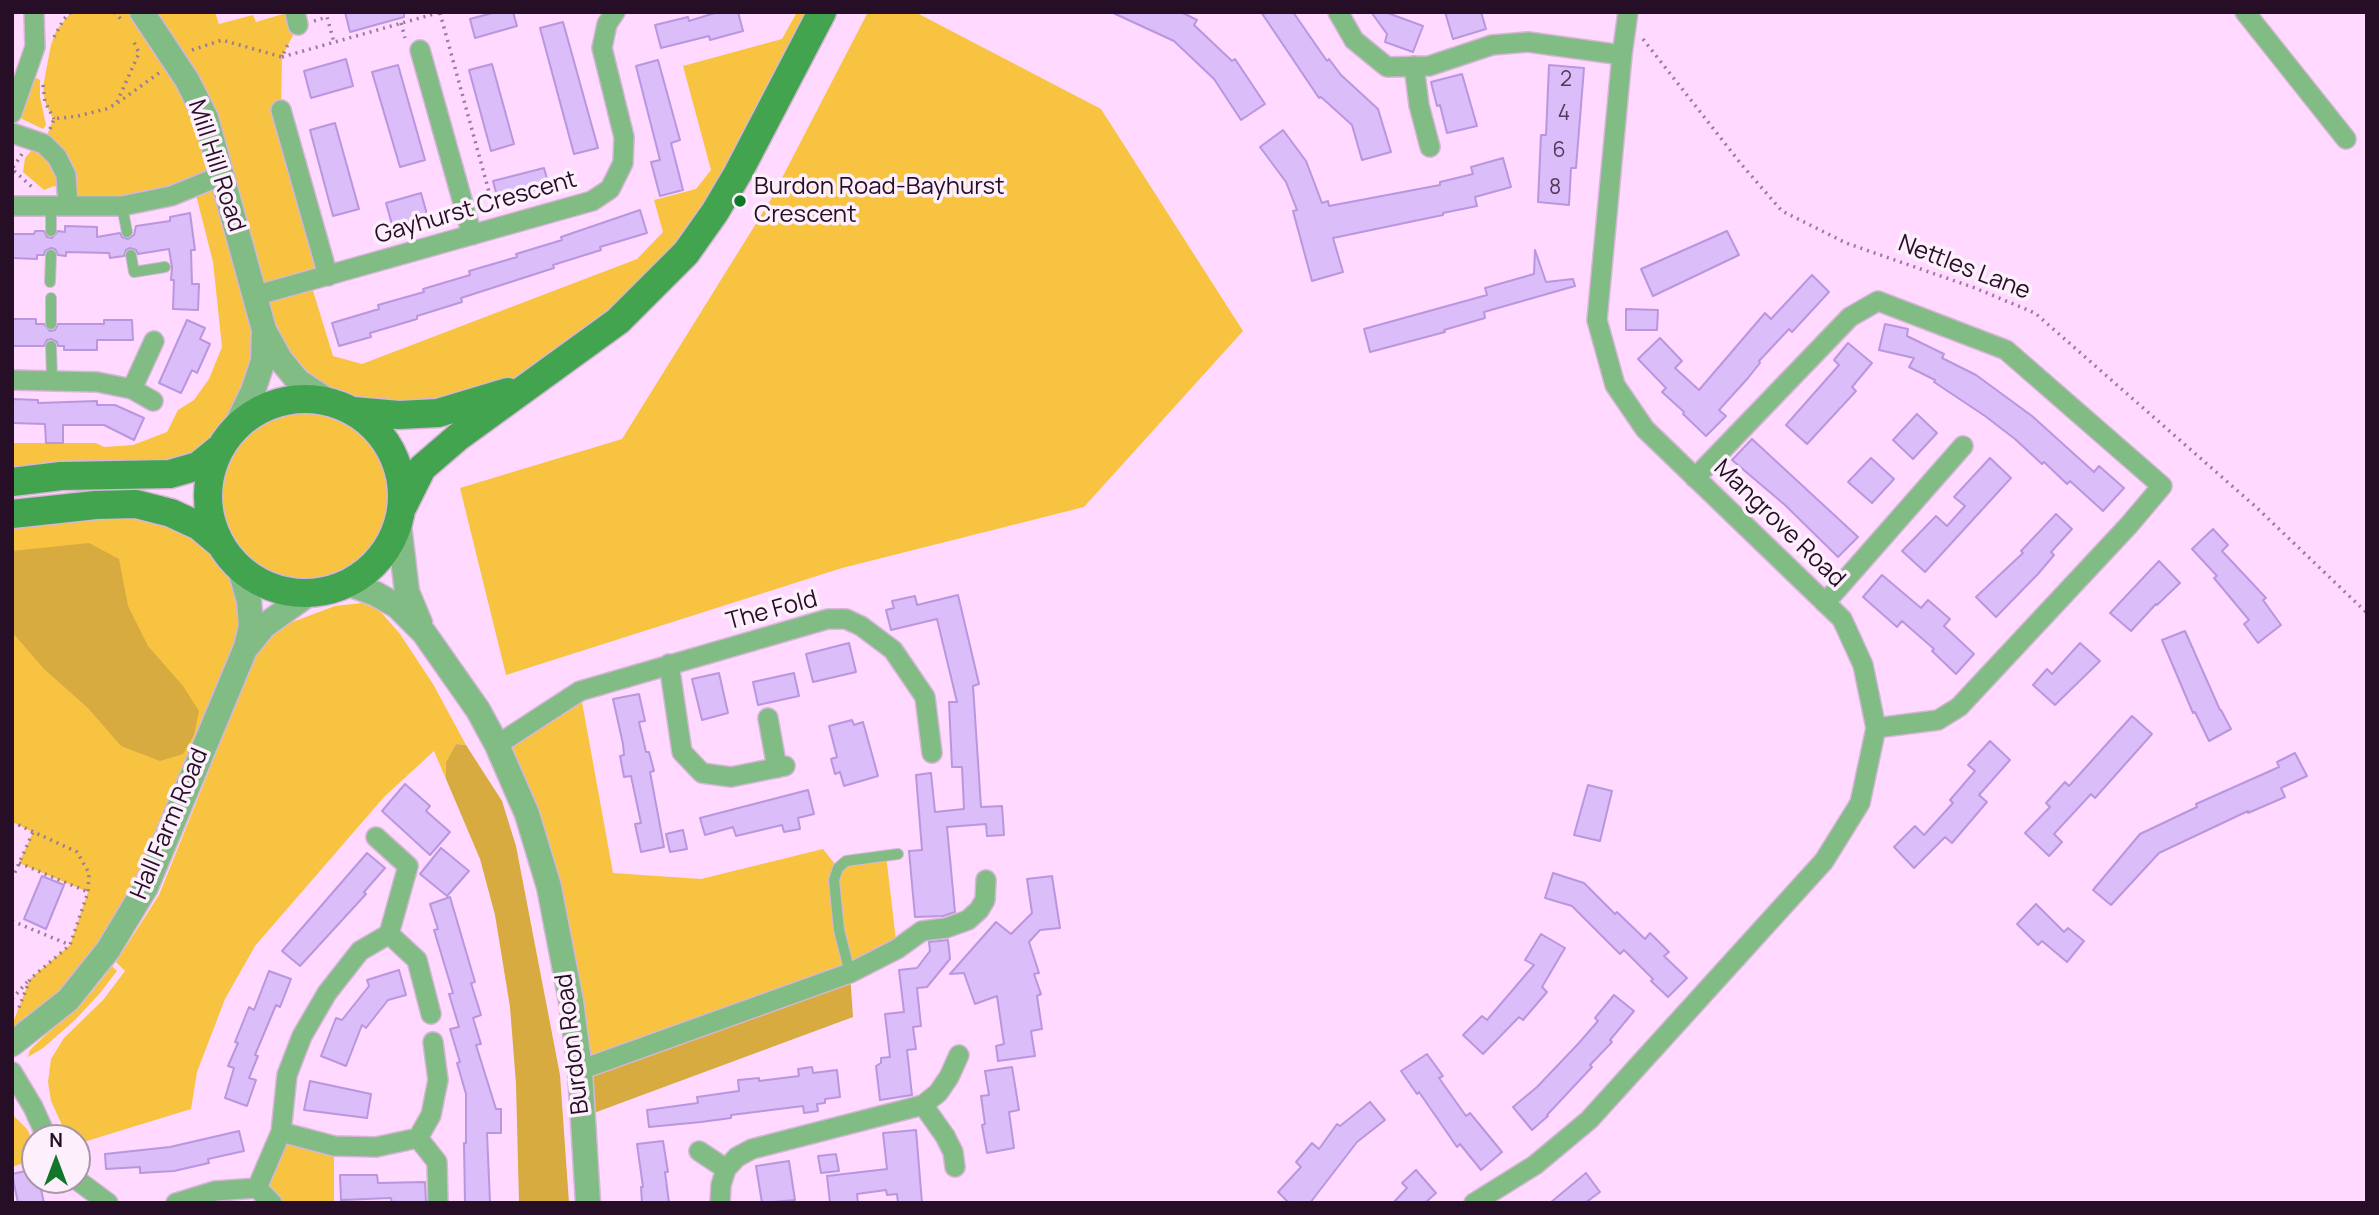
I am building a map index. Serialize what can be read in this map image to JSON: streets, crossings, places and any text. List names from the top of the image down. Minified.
{"streets":{"street":["Mill Hill Road","Gayhurst Crescent","Mangrove Road","The Fold","Hall Farm Road","Burdon Road"],"path":["Nettles Lane"]},"crossings":[["Mill Hill Road","Gayhurst Crescent"],["Mill Hill Road","Hall Farm Road"],["Nettles Lane","Mangrove Road"],["The Fold","Burdon Road"]],"places":["Burdon Road-Bayhurst Crescent"],"house_numbers":["2","4","6","8"],"north":"top"}
